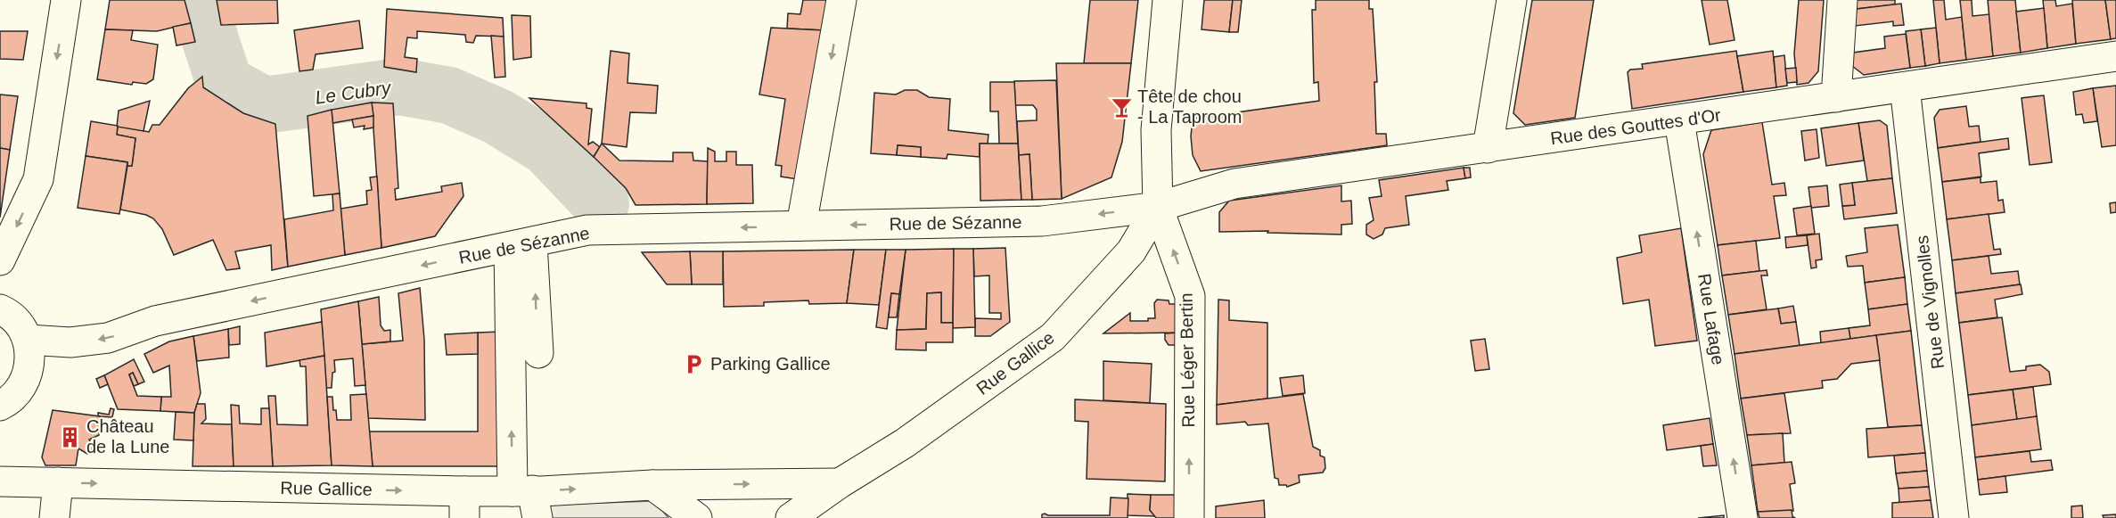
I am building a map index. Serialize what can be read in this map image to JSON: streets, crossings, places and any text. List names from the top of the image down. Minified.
{"streets":{"main road":["Rue des Gouttes d'Or","Rue de Sézanne","Rue de Vignolles","Rue Lafage","Rue Léger Bertin","Rue Gallice"]},"crossings":[["Rue des Gouttes d'Or","Rue de Sézanne"],["Rue des Gouttes d'Or","Rue de Vignolles"],["Rue des Gouttes d'Or","Rue Lafage"],["Rue des Gouttes d'Or","Rue Léger Bertin"],["Rue des Gouttes d'Or","Rue Gallice"],["Rue de Sézanne","Rue Léger Bertin"],["Rue de Sézanne","Rue Gallice"],["Rue Léger Bertin","Rue Gallice"]],"one_way":["Rue de Sézanne","Rue Lafage","Rue Léger Bertin","Rue Gallice"],"water":["Le Cubry"],"places":{"bar":["Tête de chou - La Taproom"],"parking":["Parking Gallice"],"building":["Château de la Lune"]}}
